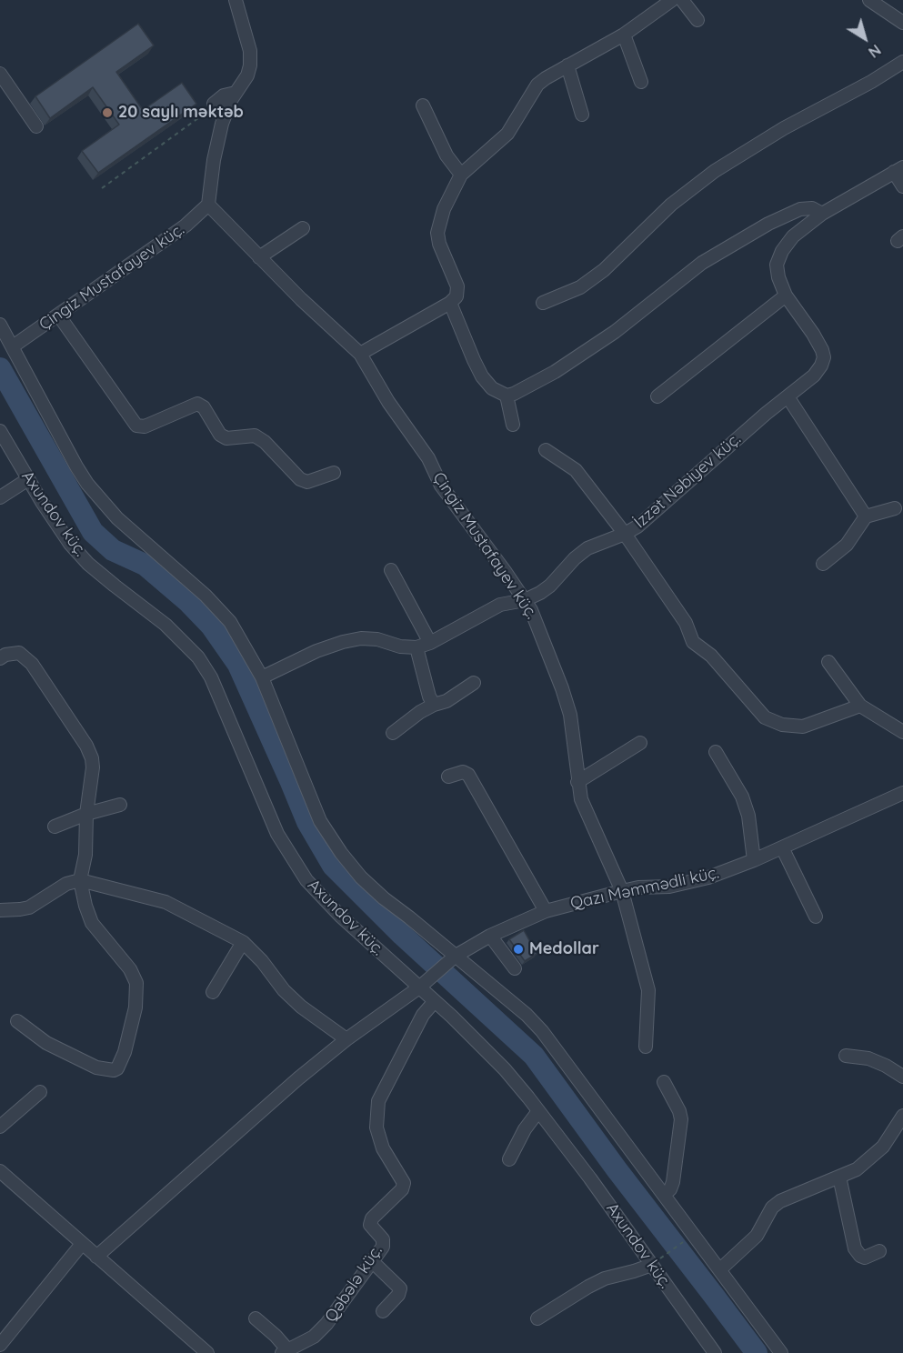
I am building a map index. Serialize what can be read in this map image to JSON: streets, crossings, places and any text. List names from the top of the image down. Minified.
{"streets":{"street":["Çingiz Mustafayev küç.","İzzət Nəbiyev küç.","Axundov küç.","Qazı Məmmədli küç.","Qəbələ küç."]},"crossings":[["Çingiz Mustafayev küç.","İzzət Nəbiyev küç."],["Çingiz Mustafayev küç.","Qazı Məmmədli küç."],["Axundov küç.","Qazı Məmmədli küç."],["Axundov küç.","Qəbələ küç."]],"places":["20 saylı məktəb","Medollar"],"north":"bottom right"}
